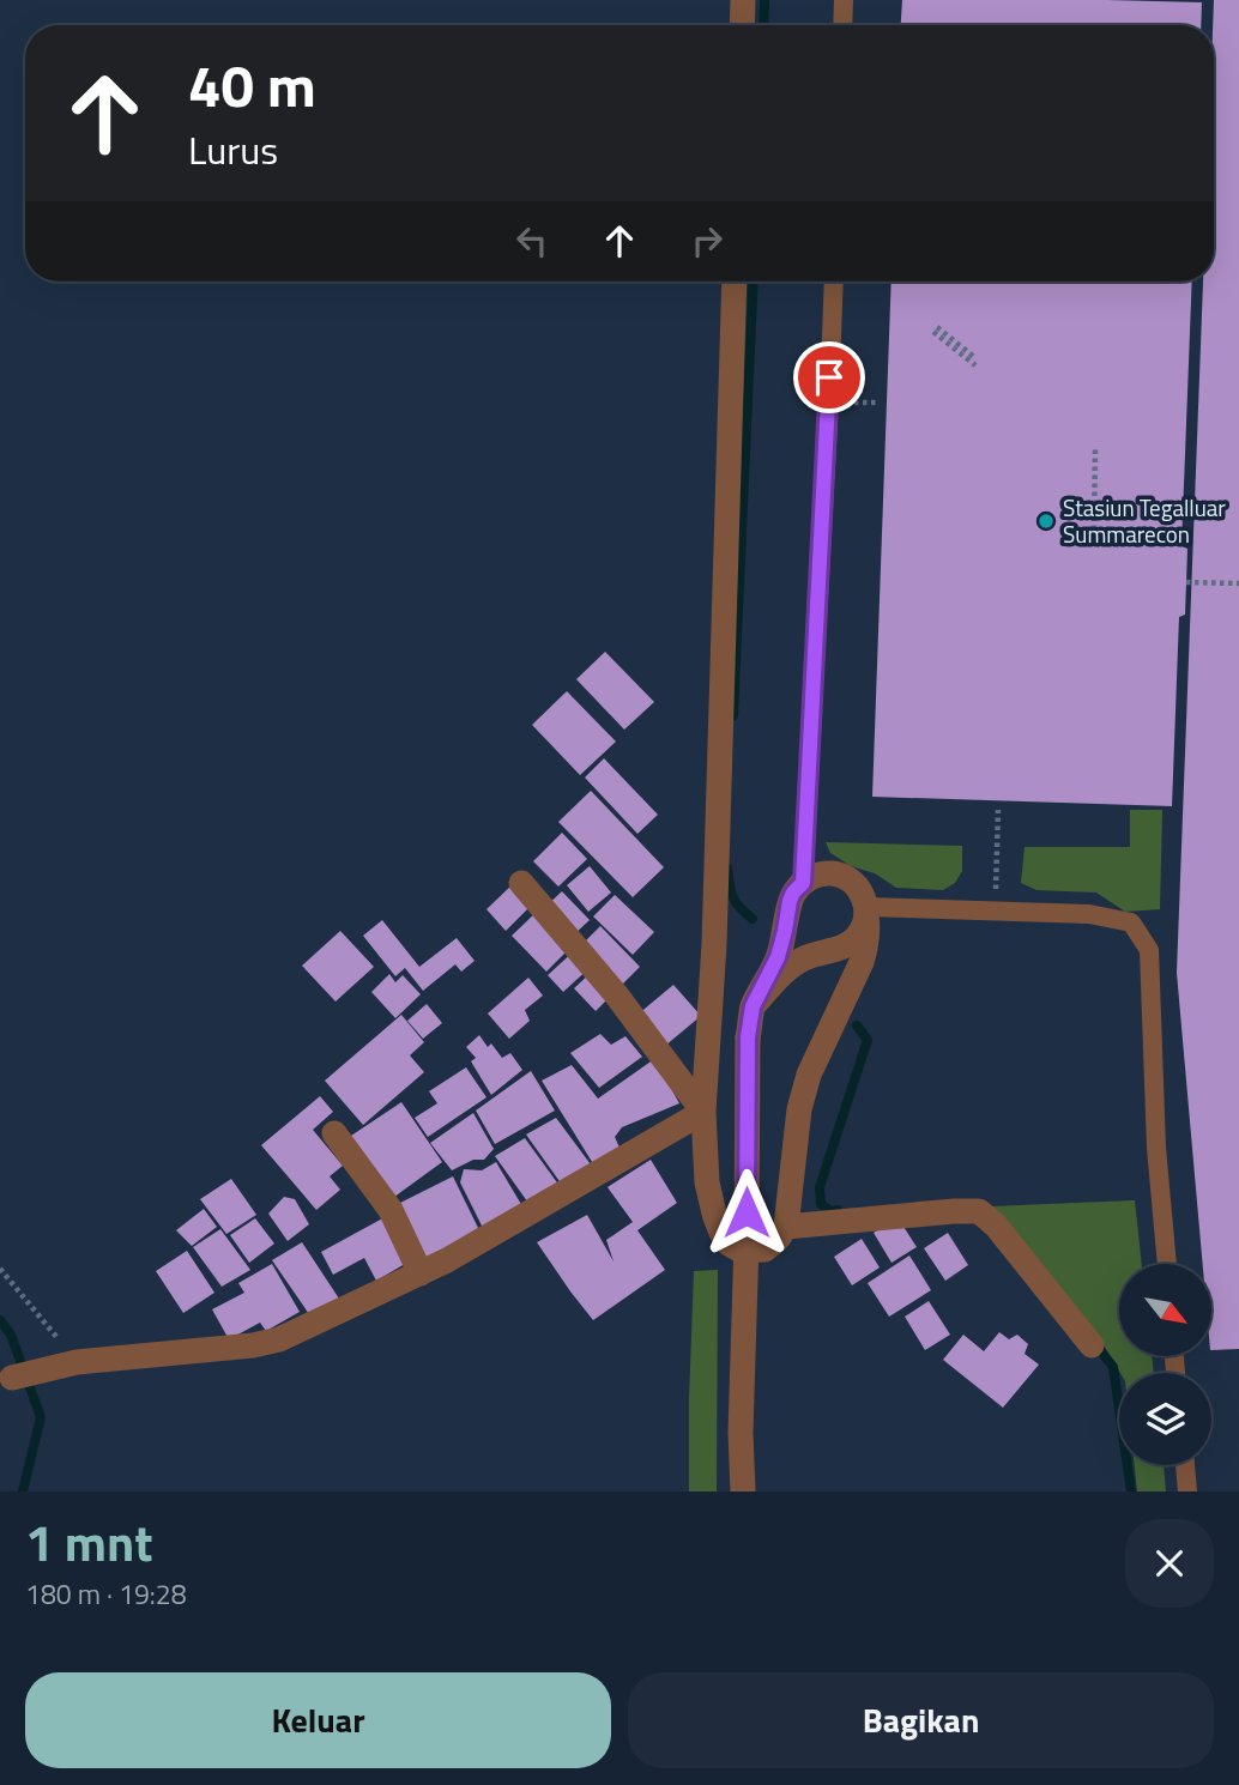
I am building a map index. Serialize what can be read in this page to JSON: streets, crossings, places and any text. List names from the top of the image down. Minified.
{"places":["Stasiun Tegalluar Summarecon"],"north":"bottom right","page":{"turn":["40 m","Lurus"],"heading":["1 mnt","180 m · 19:28"],"buttons":["Keluar","Bagikan"]}}
